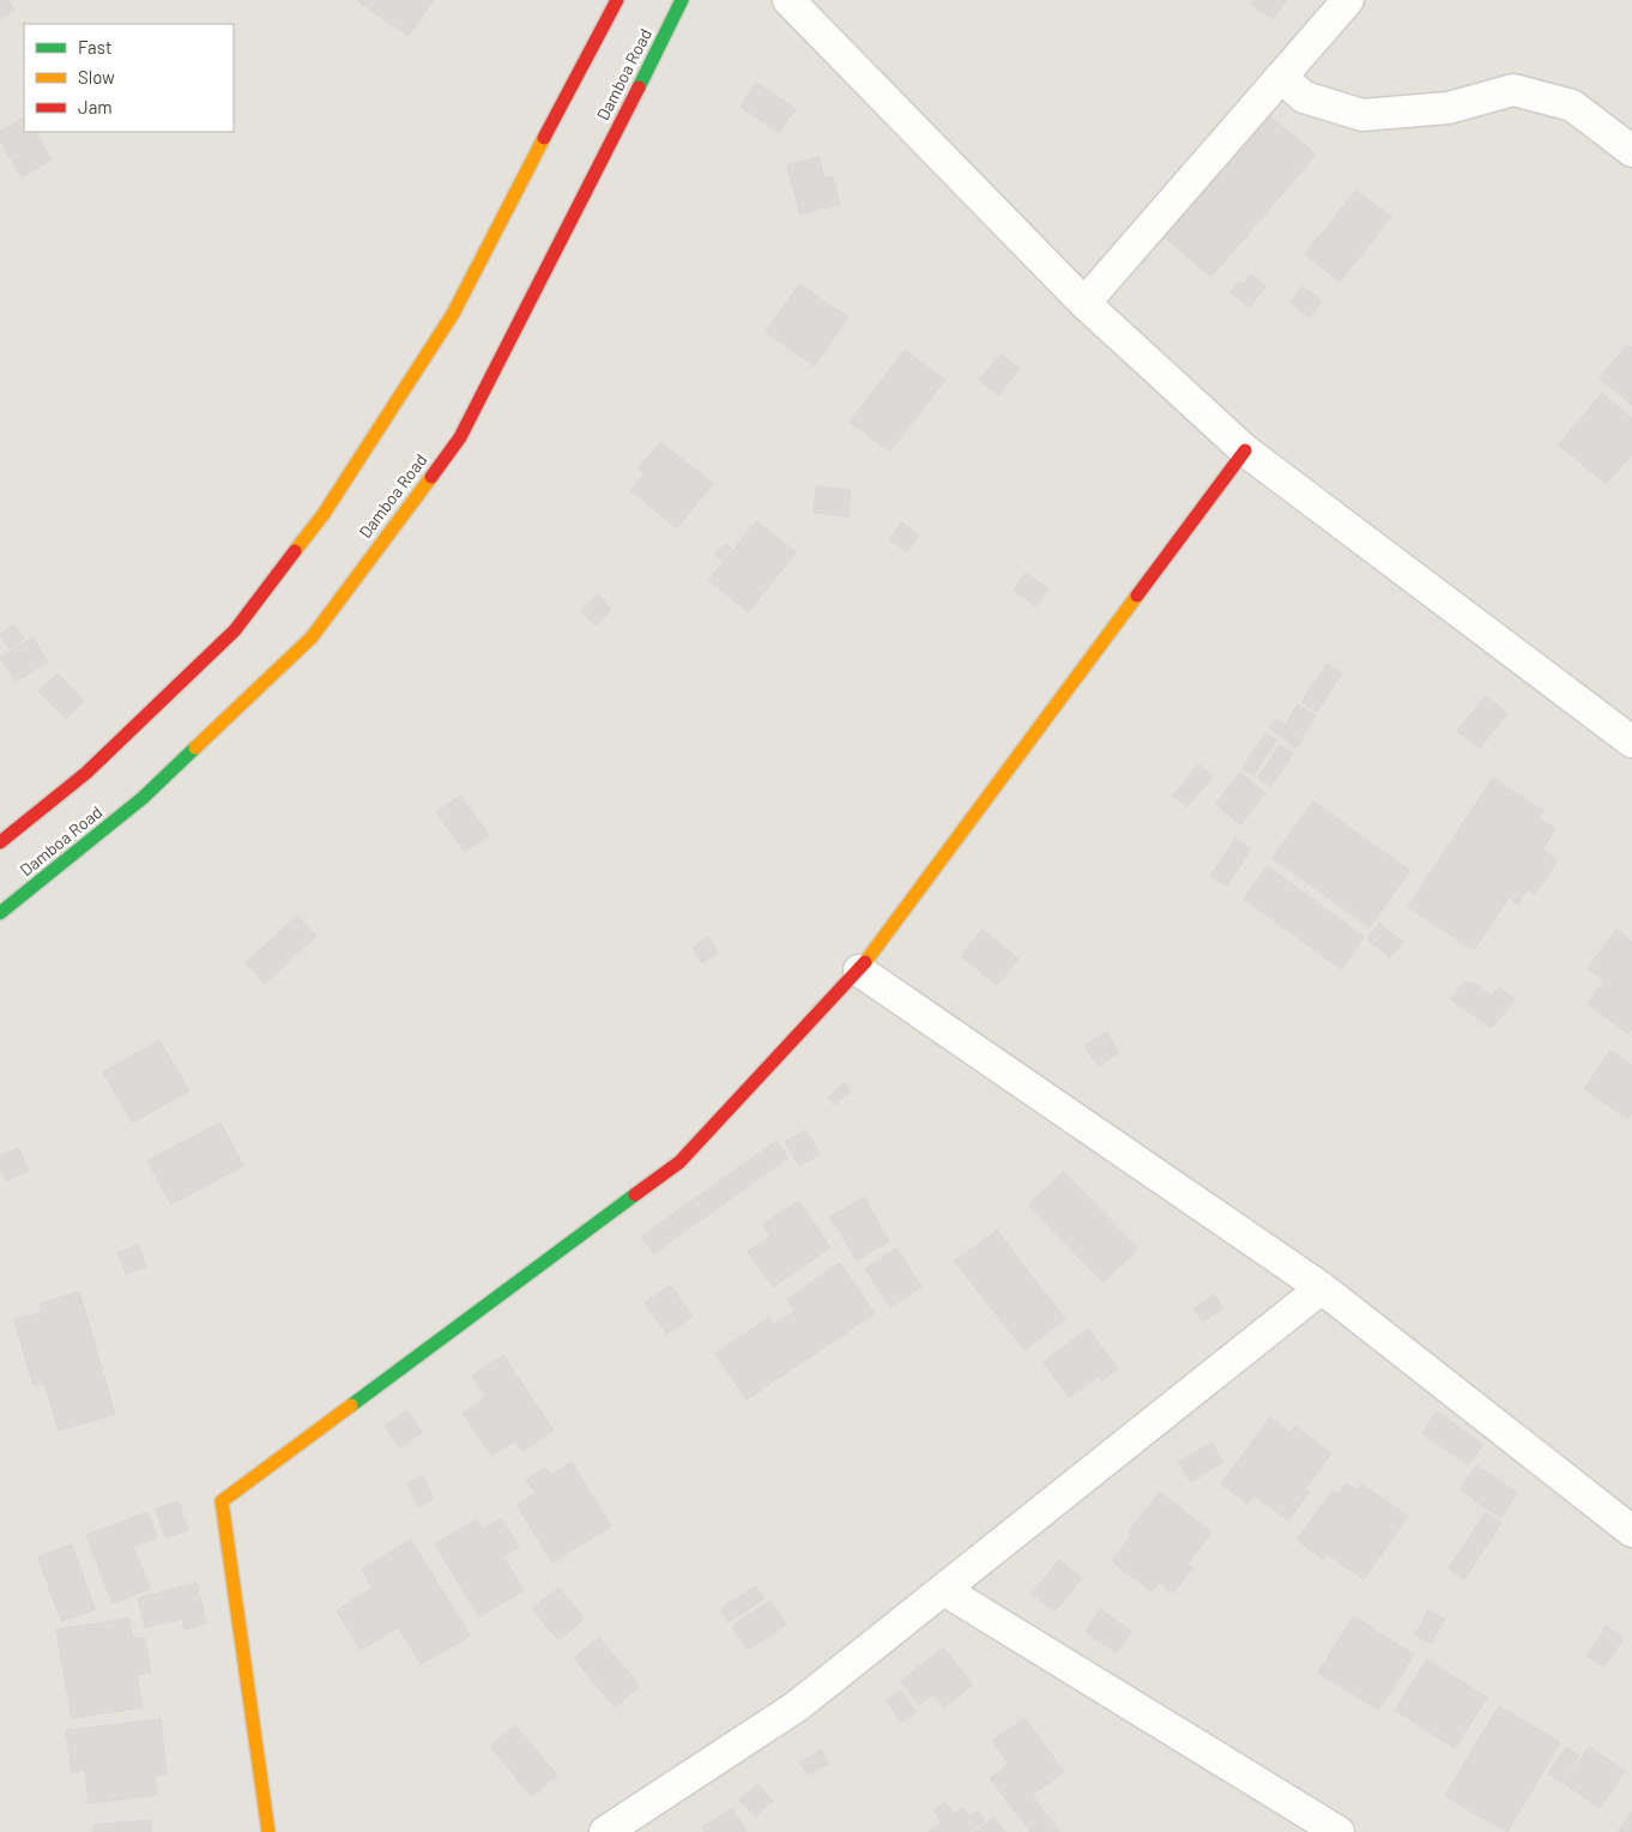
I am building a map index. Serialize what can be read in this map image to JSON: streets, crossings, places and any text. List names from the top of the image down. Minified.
{"streets":{"main road":["Damboa Road"]},"legend":["Fast","Slow","Jam"]}
